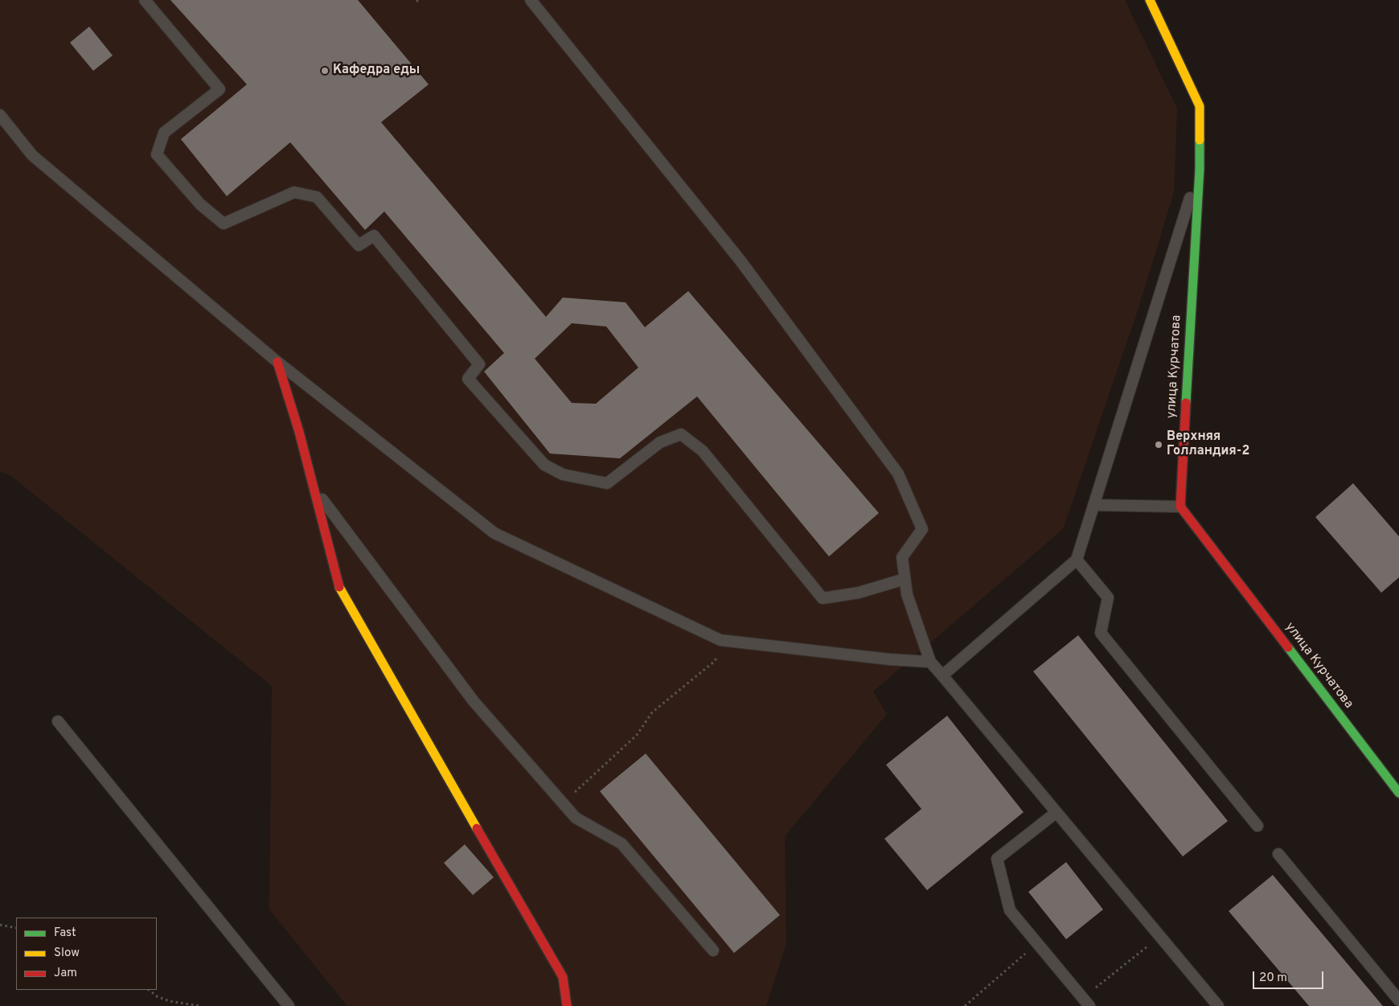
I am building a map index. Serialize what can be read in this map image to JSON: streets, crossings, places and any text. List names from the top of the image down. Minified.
{"streets":{"street":["улица Курчатова"]},"places":["Кафедра еды","Верхняя Голландия-2"],"legend":["Fast","Slow","Jam"],"scale_bar":"20 m"}
